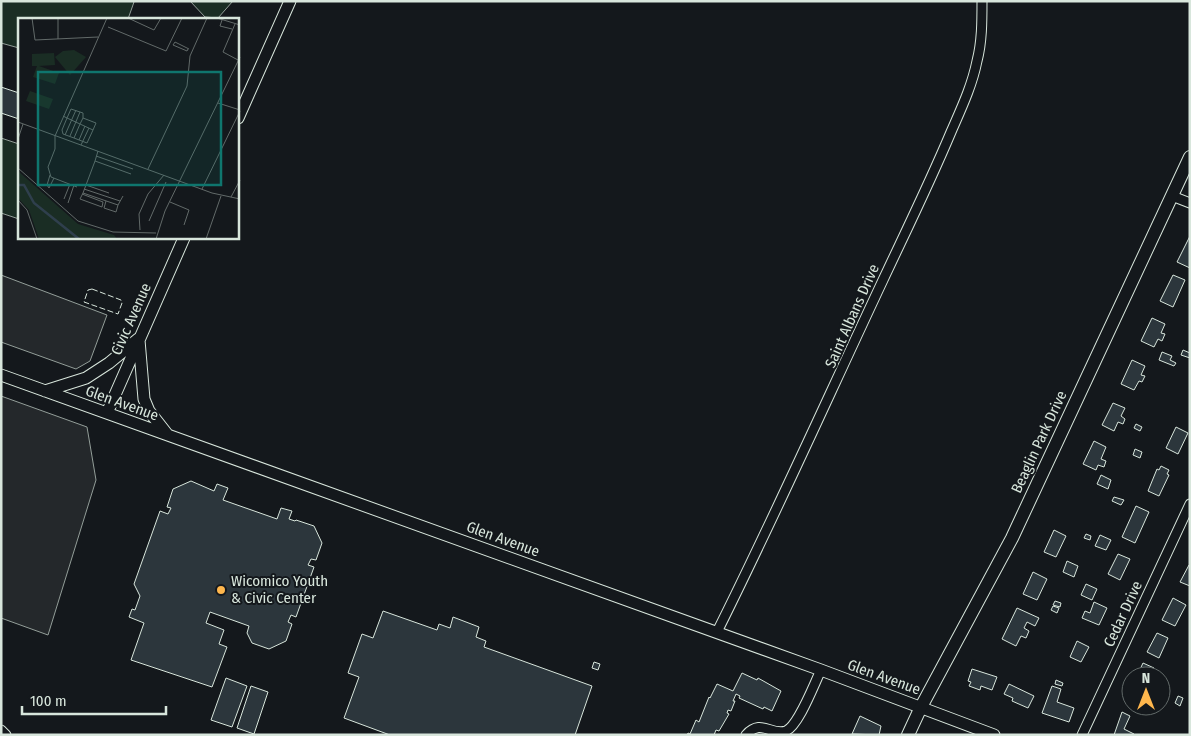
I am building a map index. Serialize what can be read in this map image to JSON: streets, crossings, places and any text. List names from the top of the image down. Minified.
{"streets":{"main road":["Beaglin Park Drive"],"street":["Saint Albans Drive","Civic Avenue","Glen Avenue","Cedar Drive"]},"crossings":[["Saint Albans Drive","Glen Avenue"],["Civic Avenue","Glen Avenue"],["Glen Avenue","Beaglin Park Drive"]],"places":["Wicomico Youth & Civic Center"],"scale_bar":"100 m","north":"top"}
